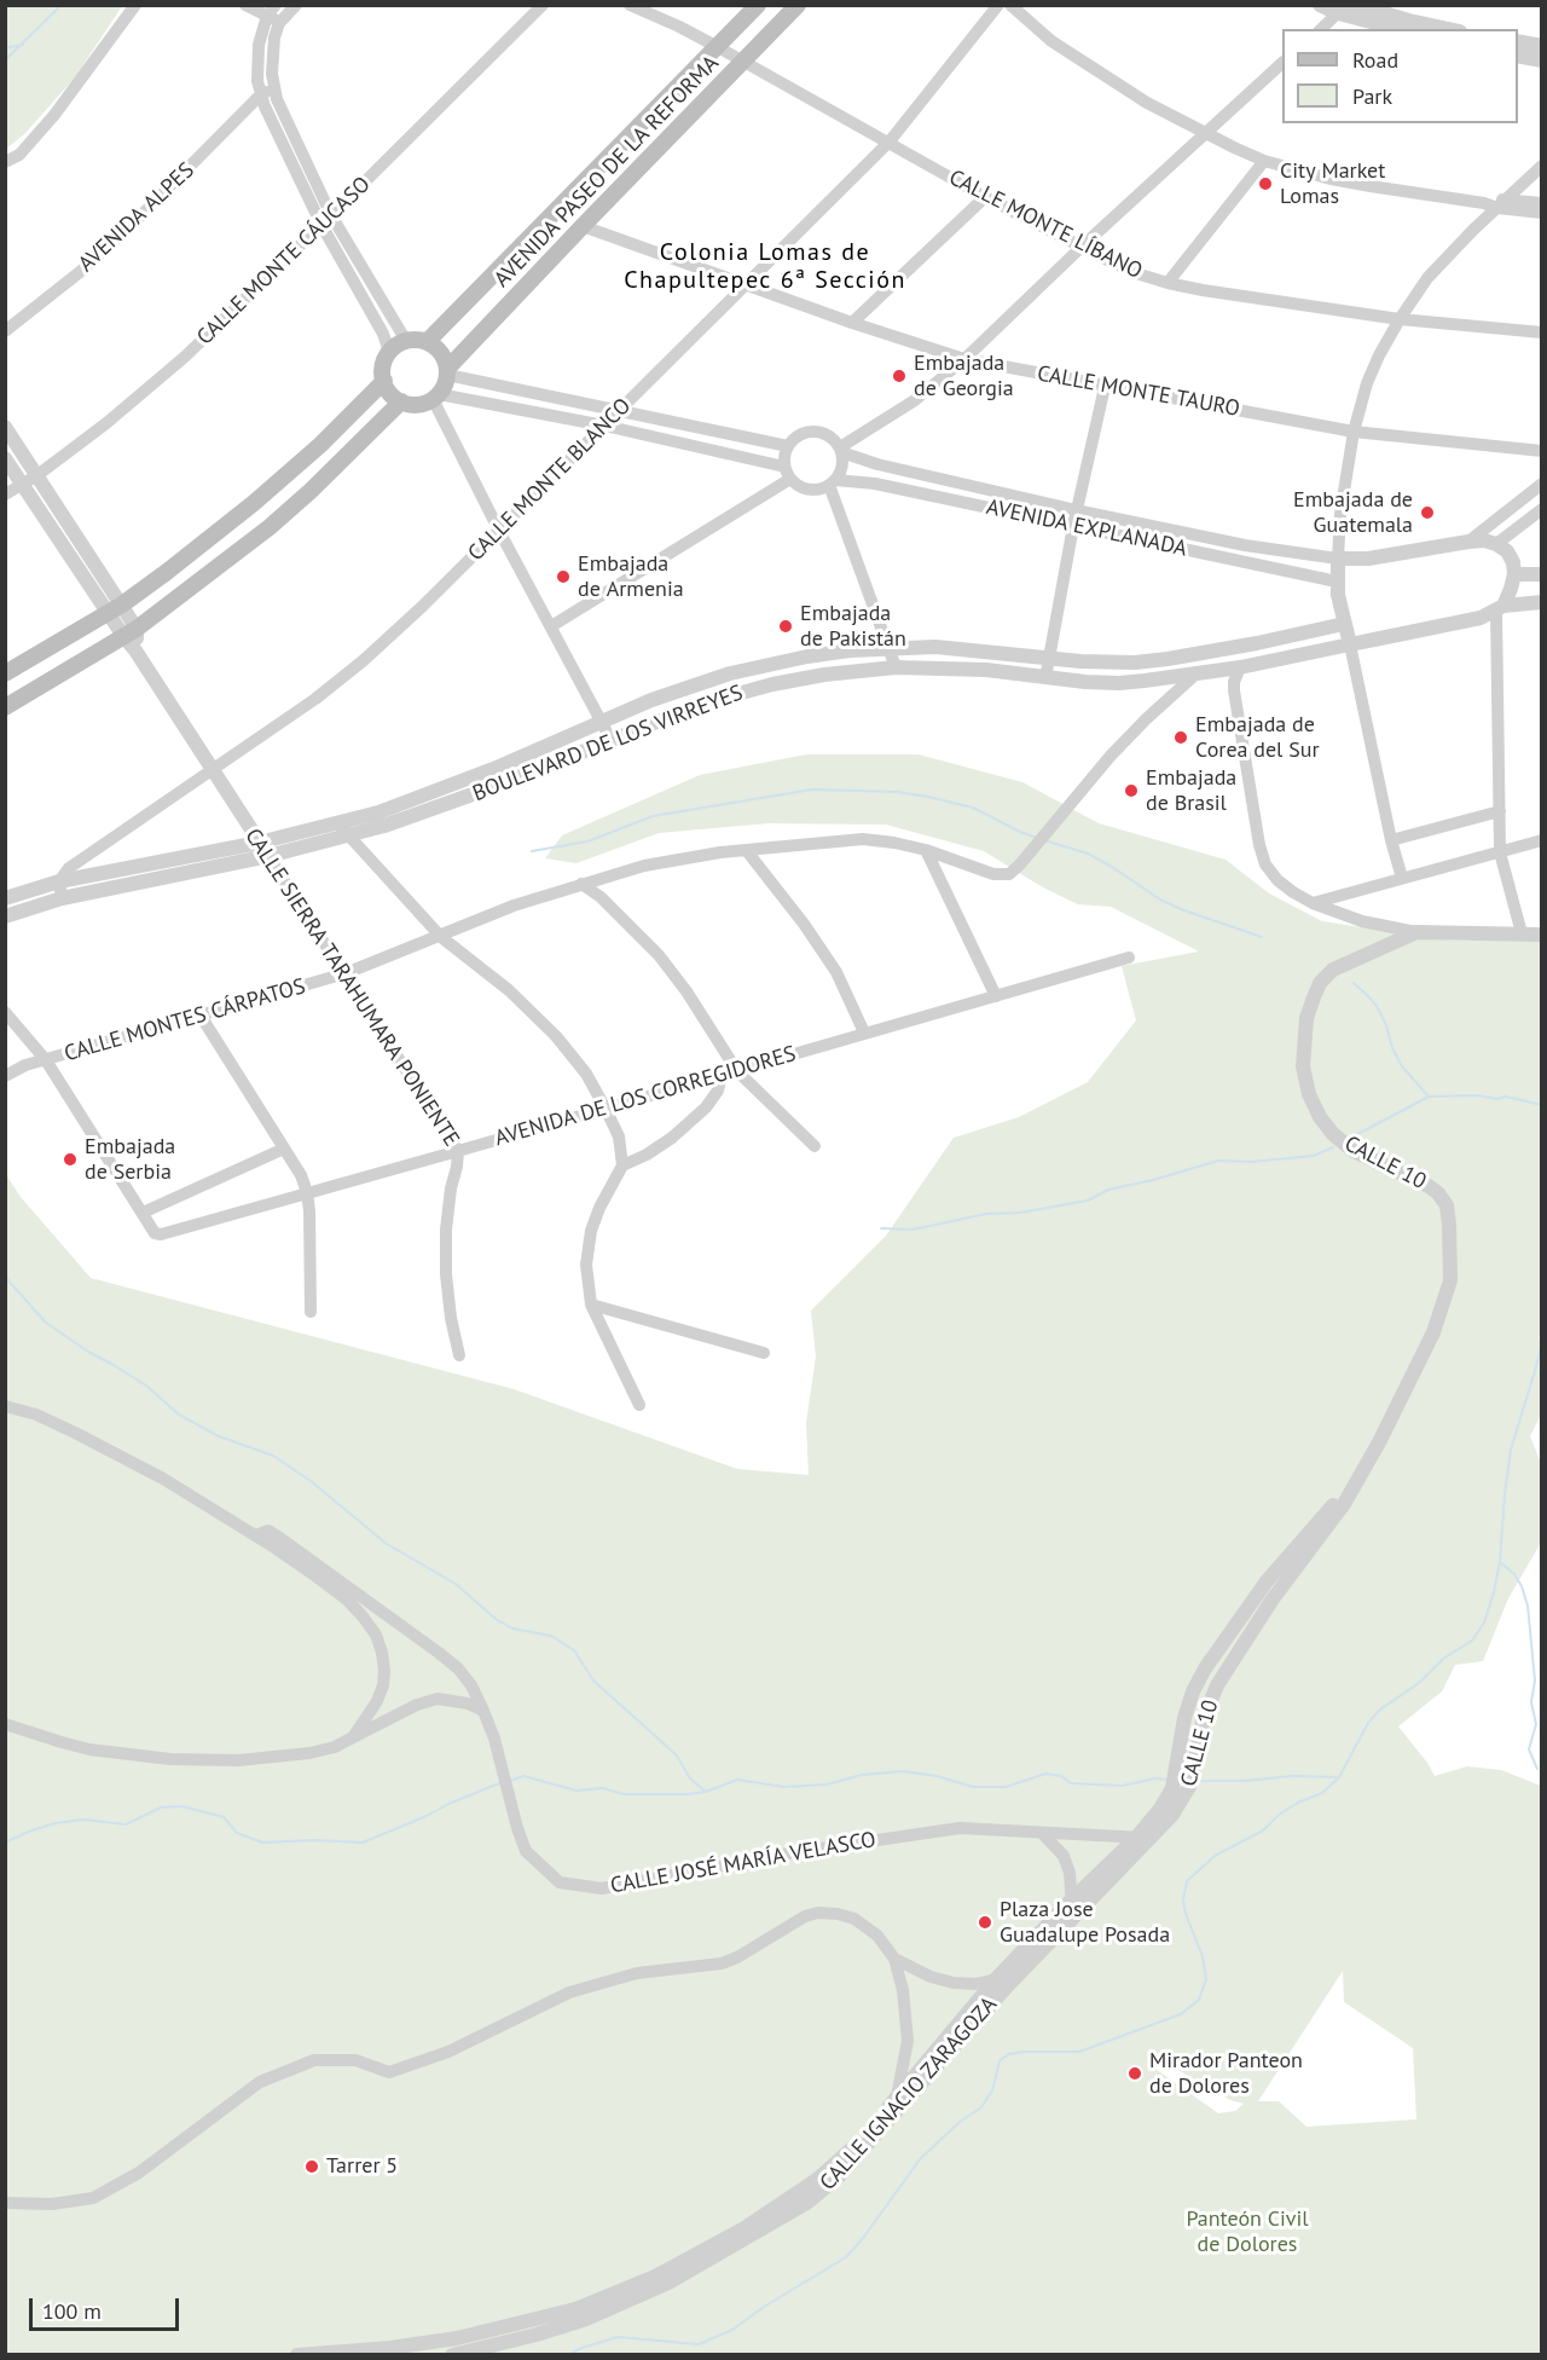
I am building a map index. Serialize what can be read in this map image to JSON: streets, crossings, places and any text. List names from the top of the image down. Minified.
{"streets":{"main road":["AVENIDA PASEO DE LA REFORMA"],"street":["AVENIDA ALPES","CALLE MONTE LÍBANO","CALLE MONTE CÁUCASO","CALLE MONTE TAURO","CALLE MONTE BLANCO","AVENIDA EXPLANADA","BOULEVARD DE LOS VIRREYES","CALLE SIERRA TARAHUMARA PONIENTE","CALLE MONTES CÁRPATOS","AVENIDA DE LOS CORREGIDORES","CALLE 10","CALLE JOSÉ MARÍA VELASCO","CALLE IGNACIO ZARAGOZA"]},"crossings":[["AVENIDA PASEO DE LA REFORMA","CALLE MONTE LÍBANO"],["AVENIDA PASEO DE LA REFORMA","CALLE MONTE TAURO"],["CALLE MONTE LÍBANO","CALLE MONTE BLANCO"],["CALLE MONTE CÁUCASO","CALLE SIERRA TARAHUMARA PONIENTE"],["CALLE MONTE TAURO","CALLE MONTE BLANCO"],["CALLE MONTE BLANCO","BOULEVARD DE LOS VIRREYES"],["CALLE MONTE BLANCO","CALLE SIERRA TARAHUMARA PONIENTE"],["BOULEVARD DE LOS VIRREYES","CALLE SIERRA TARAHUMARA PONIENTE"],["BOULEVARD DE LOS VIRREYES","CALLE MONTES CÁRPATOS"],["CALLE SIERRA TARAHUMARA PONIENTE","CALLE MONTES CÁRPATOS"],["CALLE SIERRA TARAHUMARA PONIENTE","AVENIDA DE LOS CORREGIDORES"],["CALLE 10","CALLE JOSÉ MARÍA VELASCO"],["CALLE 10","CALLE IGNACIO ZARAGOZA"]],"districts":["Colonia Lomas de Chapultepec 6ª Sección"],"parks":["Panteón Civil de Dolores"],"places":["City Market Lomas","Embajada de Georgia","Embajada de Guatemala","Embajada de Armenia","Embajada de Pakistán","Embajada de Corea del Sur","Embajada de Brasil","Embajada de Serbia","Plaza Jose Guadalupe Posada","Mirador Panteon de Dolores","Tarrer 5"],"legend":["Road","Park"],"scale_bar":"100 m"}
